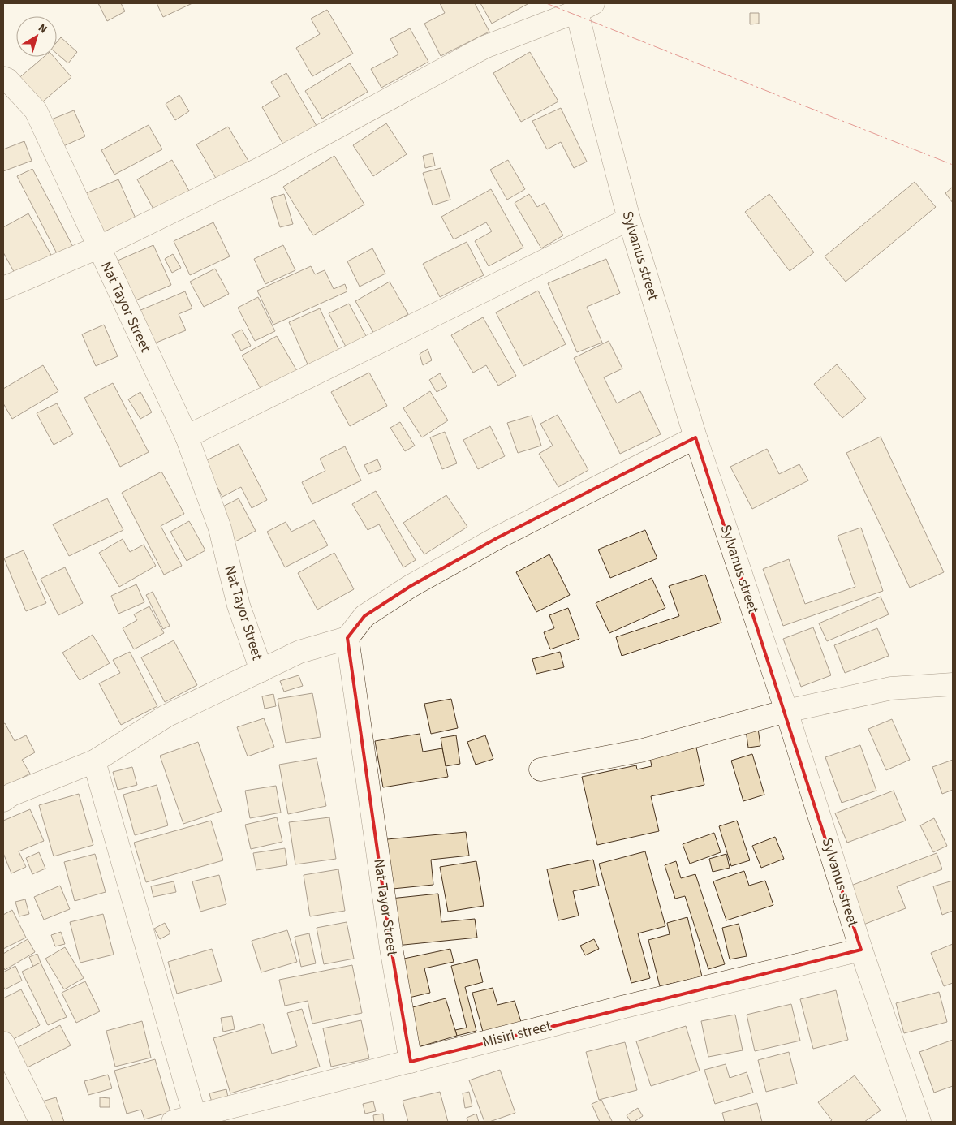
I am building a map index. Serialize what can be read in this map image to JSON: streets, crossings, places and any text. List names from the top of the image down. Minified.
{"streets":{"street":["Sylvanus street","Nat Tayor Street","Misiri street"]},"crossings":[["Sylvanus street","Misiri street"],["Nat Tayor Street","Misiri street"]],"north":"top right"}
